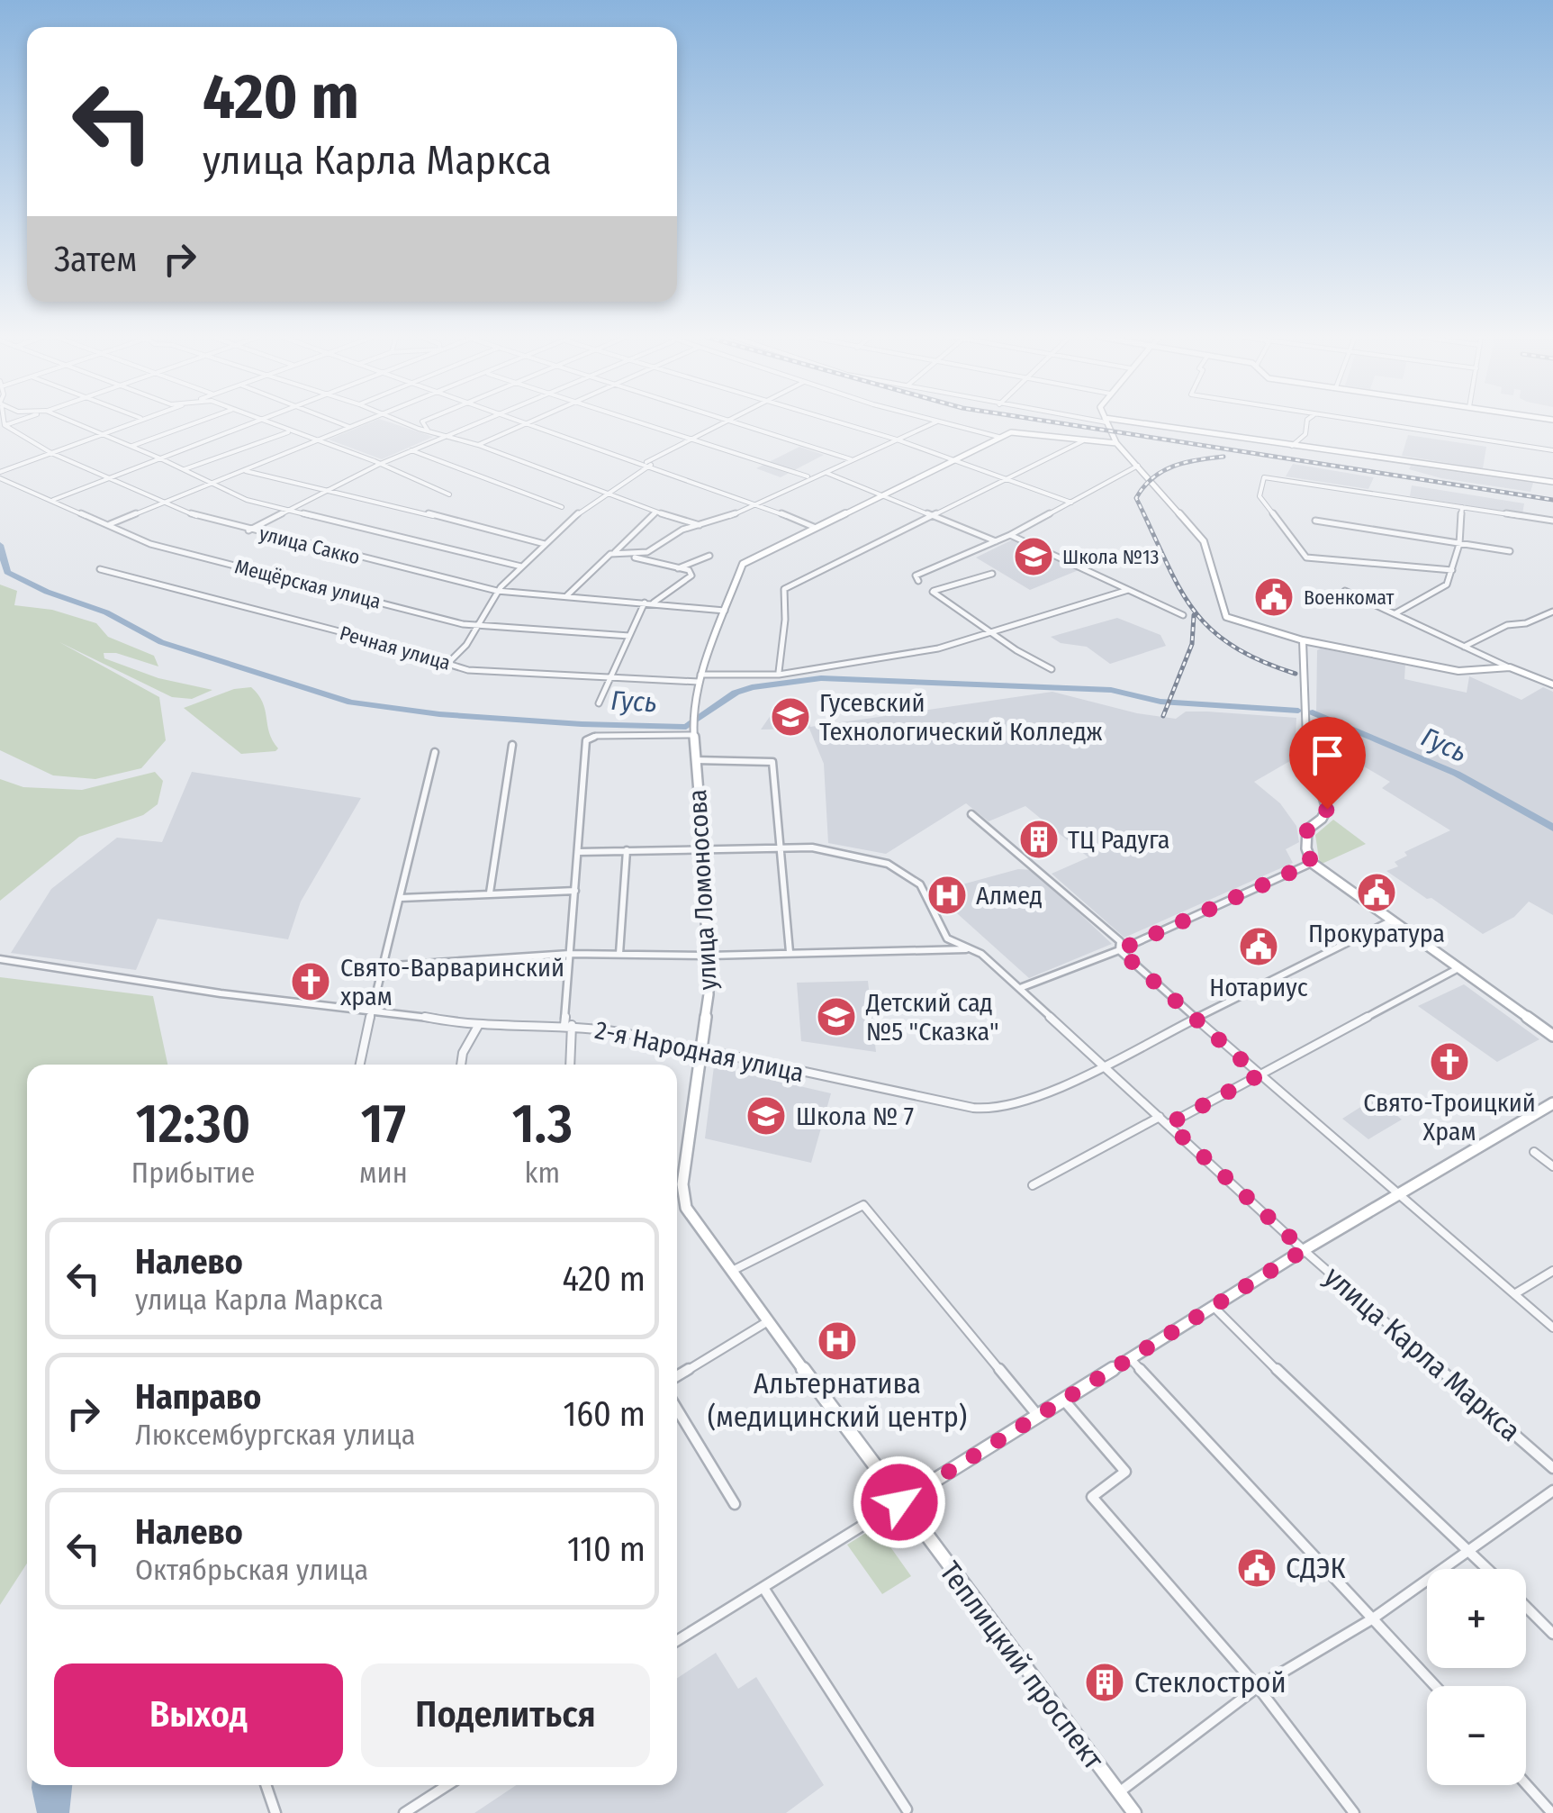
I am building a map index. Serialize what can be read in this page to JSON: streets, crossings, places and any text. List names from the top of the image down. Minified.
{"streets":{"main road":["улица Ломоносова","Теплицкий проспект"],"street":["улица Сакко","Мещёрская улица","Речная улица","2-я Народная улица","улица Карла Маркса"]},"crossings":[["улица Ломоносова","2-я Народная улица"],["улица Ломоносова","улица Карла Маркса"],["улица Ломоносова","Теплицкий проспект"],["2-я Народная улица","улица Карла Маркса"],["2-я Народная улица","Теплицкий проспект"]],"water":["Гусь"],"places":{"school or university":["Школа №13","Гусевский Технологический Колледж","Детский сад №5 \"Сказка\"","Школа № 7"],"public building":["Военкомат","Прокуратура","Нотариус","СДЭК"],"building":["ТЦ Радуга","Стеклострой"],"hospital":["Алмед","Альтернатива (медицинский центр)"],"church":["Свято-Варваринский храм","Свято-Троицкий Храм"]},"page":{"turn":["420 m","улица Карла Маркса"],"then":"Затем","eta":["12:30","Прибытие","17","мин","1.3","km"],"list":[{"name":"Налево","note":"улица Карла Маркса","value":"420 m"},{"name":"Направо","note":"Люксембургская улица","value":"160 m"},{"name":"Налево","note":"Октябрьская улица","value":"110 m"}],"map_buttons":["+","−"],"buttons":["Выход","Поделиться"]}}
